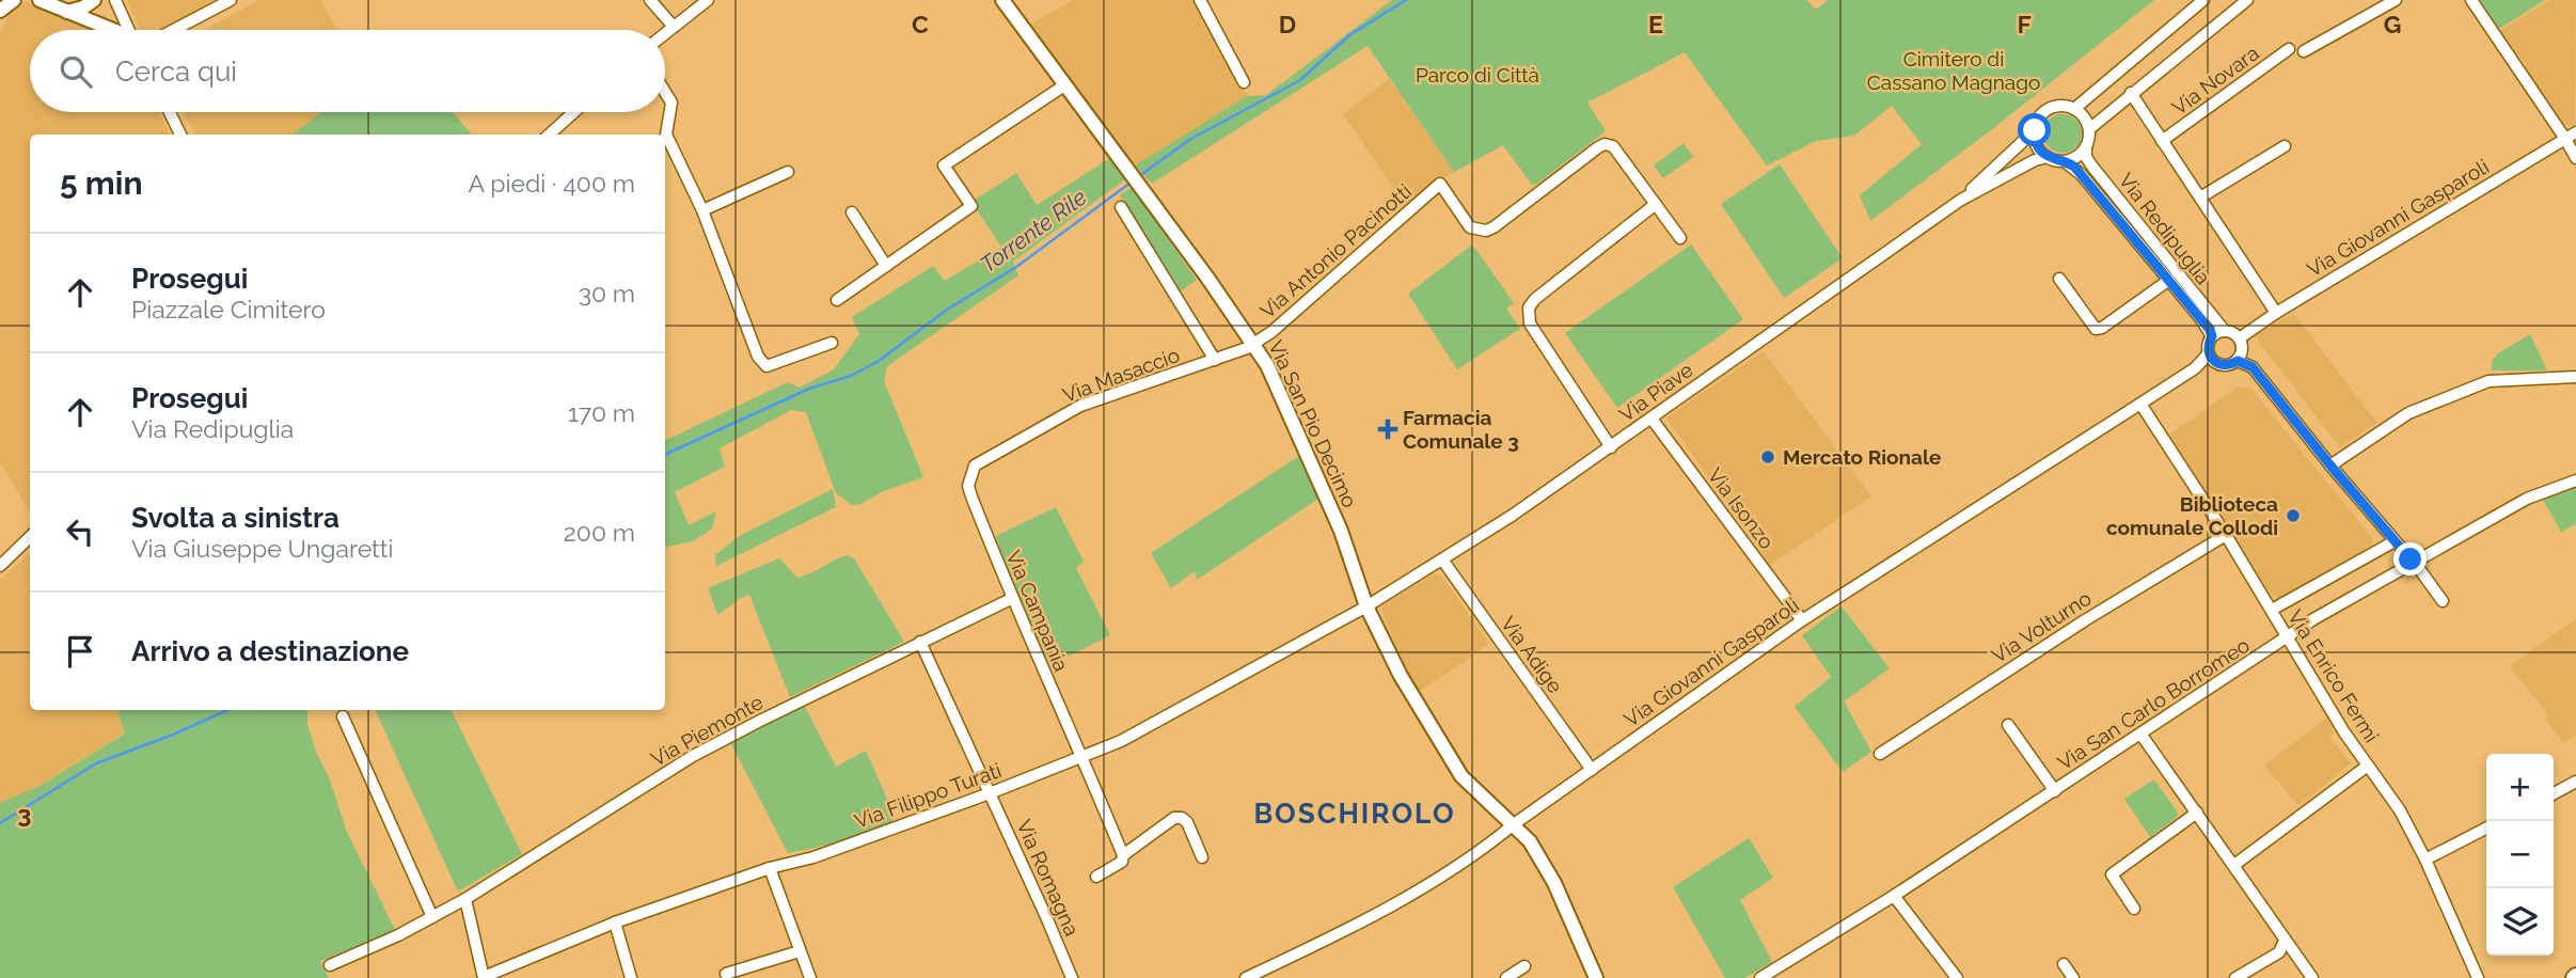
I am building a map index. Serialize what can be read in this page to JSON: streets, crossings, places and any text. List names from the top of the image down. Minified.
{"streets":{"street":["Via Novara","Via Giovanni Gasparoli","Via Redipuglia","Via Antonio Pacinotti","Via Masaccio","Via Piave","Via San Pio Decimo","Via Isonzo","Via Campania","Via Volturno","Via Adige","Via Enrico Fermi","Via San Carlo Borromeo","Via Piemonte","Via Filippo Turati","Via Romagna"]},"crossings":[["Via Novara","Via Giovanni Gasparoli"],["Via Giovanni Gasparoli","Via Redipuglia"],["Via Giovanni Gasparoli","Via San Pio Decimo"],["Via Giovanni Gasparoli","Via Isonzo"],["Via Giovanni Gasparoli","Via Adige"],["Via Giovanni Gasparoli","Via Enrico Fermi"],["Via Redipuglia","Via Piave"],["Via Antonio Pacinotti","Via Masaccio"],["Via Antonio Pacinotti","Via San Pio Decimo"],["Via Masaccio","Via San Pio Decimo"],["Via Masaccio","Via Campania"],["Via Piave","Via San Pio Decimo"],["Via Piave","Via Isonzo"],["Via Piave","Via Adige"],["Via Piave","Via Filippo Turati"],["Via San Pio Decimo","Via Filippo Turati"],["Via Campania","Via Piemonte"],["Via Campania","Via Filippo Turati"],["Via Volturno","Via Enrico Fermi"],["Via Enrico Fermi","Via San Carlo Borromeo"],["Via Piemonte","Via Romagna"],["Via Filippo Turati","Via Romagna"]],"districts":["BOSCHIROLO"],"water":["Torrente Rile"],"parks":["Cimitero di Cassano Magnago","Parco di Città"],"places":{"health":["Farmacia Comunale 3"],"other":["Mercato Rionale","Biblioteca comunale Collodi"]},"page":{"search":"Cerca qui","heading":["5 min","A piedi · 400 m"],"list":[["Prosegui","Piazzale Cimitero","30 m"],["Prosegui","Via Redipuglia","170 m"],["Svolta a sinistra","Via Giuseppe Ungaretti","200 m"],"Arrivo a destinazione"],"map_buttons":["+","−"]},"grid":{"columns":["C","D","E","F","G"],"rows":["3"]}}
